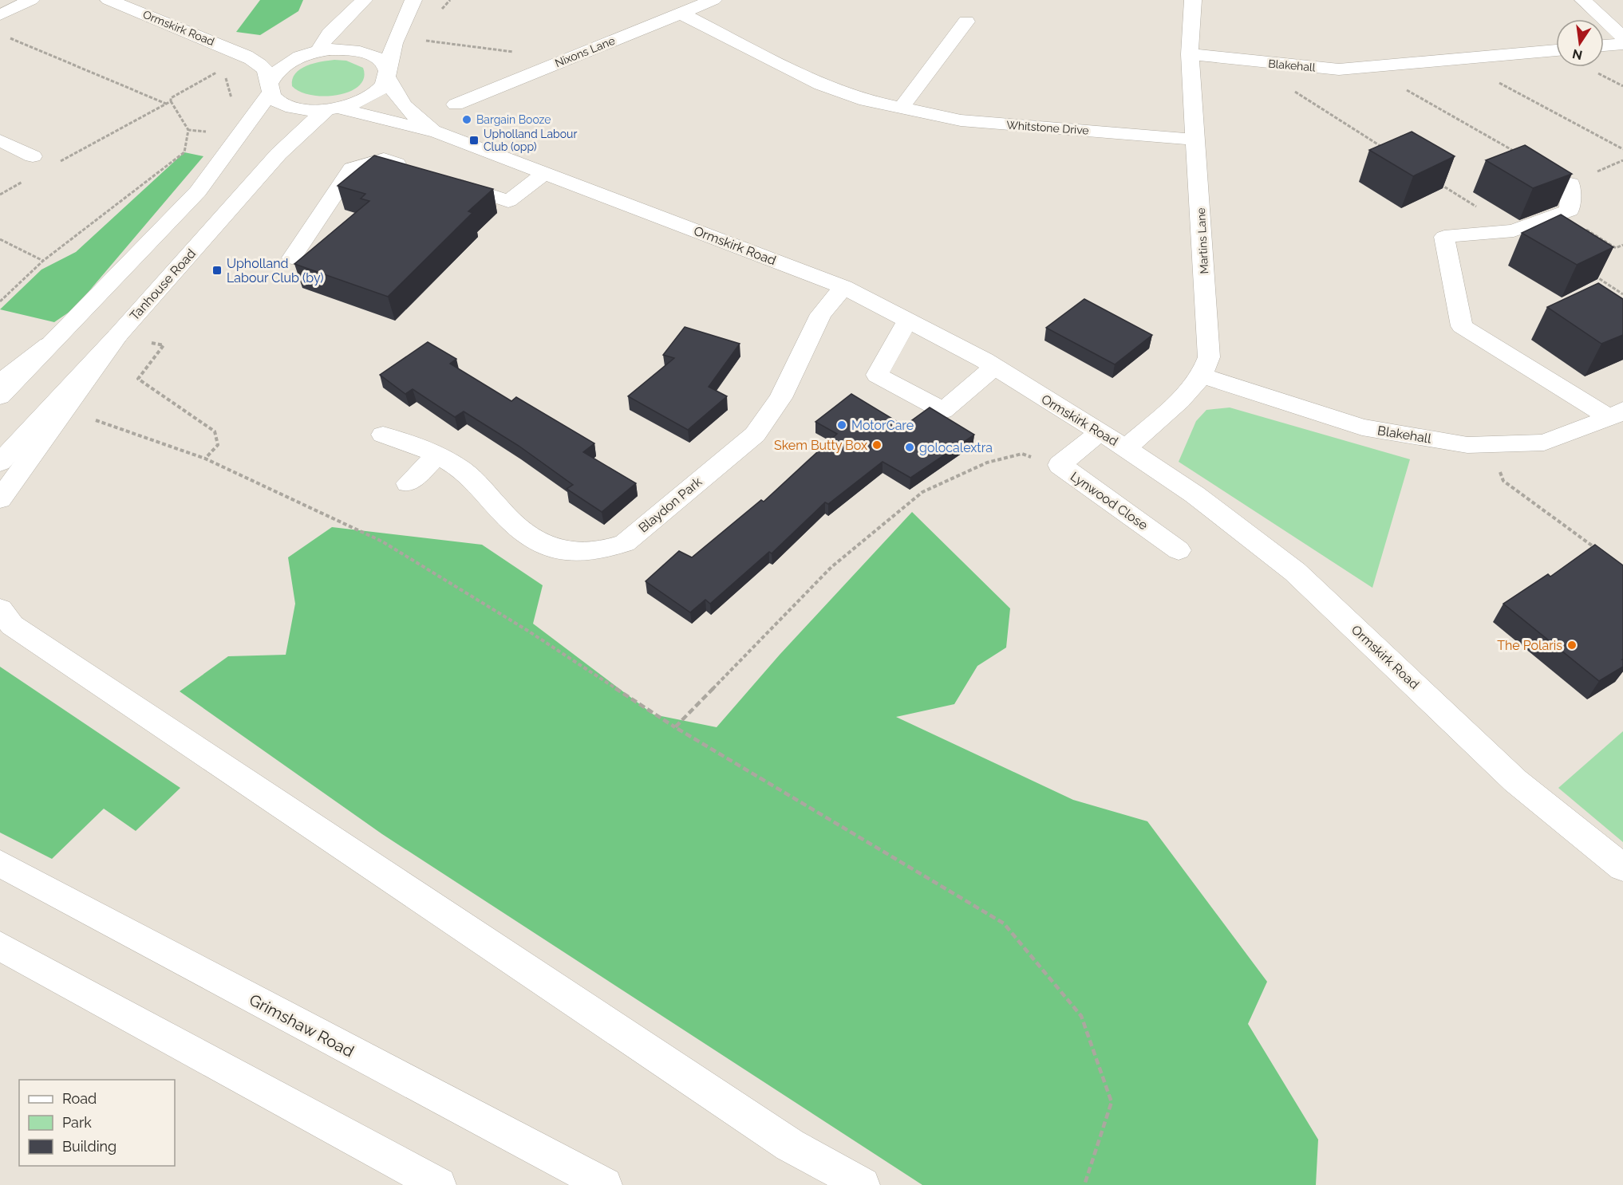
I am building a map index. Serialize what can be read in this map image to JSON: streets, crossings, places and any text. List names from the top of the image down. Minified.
{"streets":{"street":["Ormskirk Road","Nixons Lane","Blakehall","Whitstone Drive","Martins Lane","Tanhouse Road","Lynwood Close","Blaydon Park","Grimshaw Road"]},"crossings":[["Ormskirk Road","Martins Lane"],["Ormskirk Road","Tanhouse Road"],["Ormskirk Road","Lynwood Close"],["Ormskirk Road","Blaydon Park"],["Nixons Lane","Whitstone Drive"],["Blakehall","Martins Lane"],["Whitstone Drive","Martins Lane"]],"places":{"other":["Bargain Booze","MotorCare","Skem Butty Box","golocalextra","The Polaris"],"transit":["Upholland Labour Club (opp)","Upholland Labour Club (by)"]},"legend":["Road","Park","Building"],"north":"bottom"}
